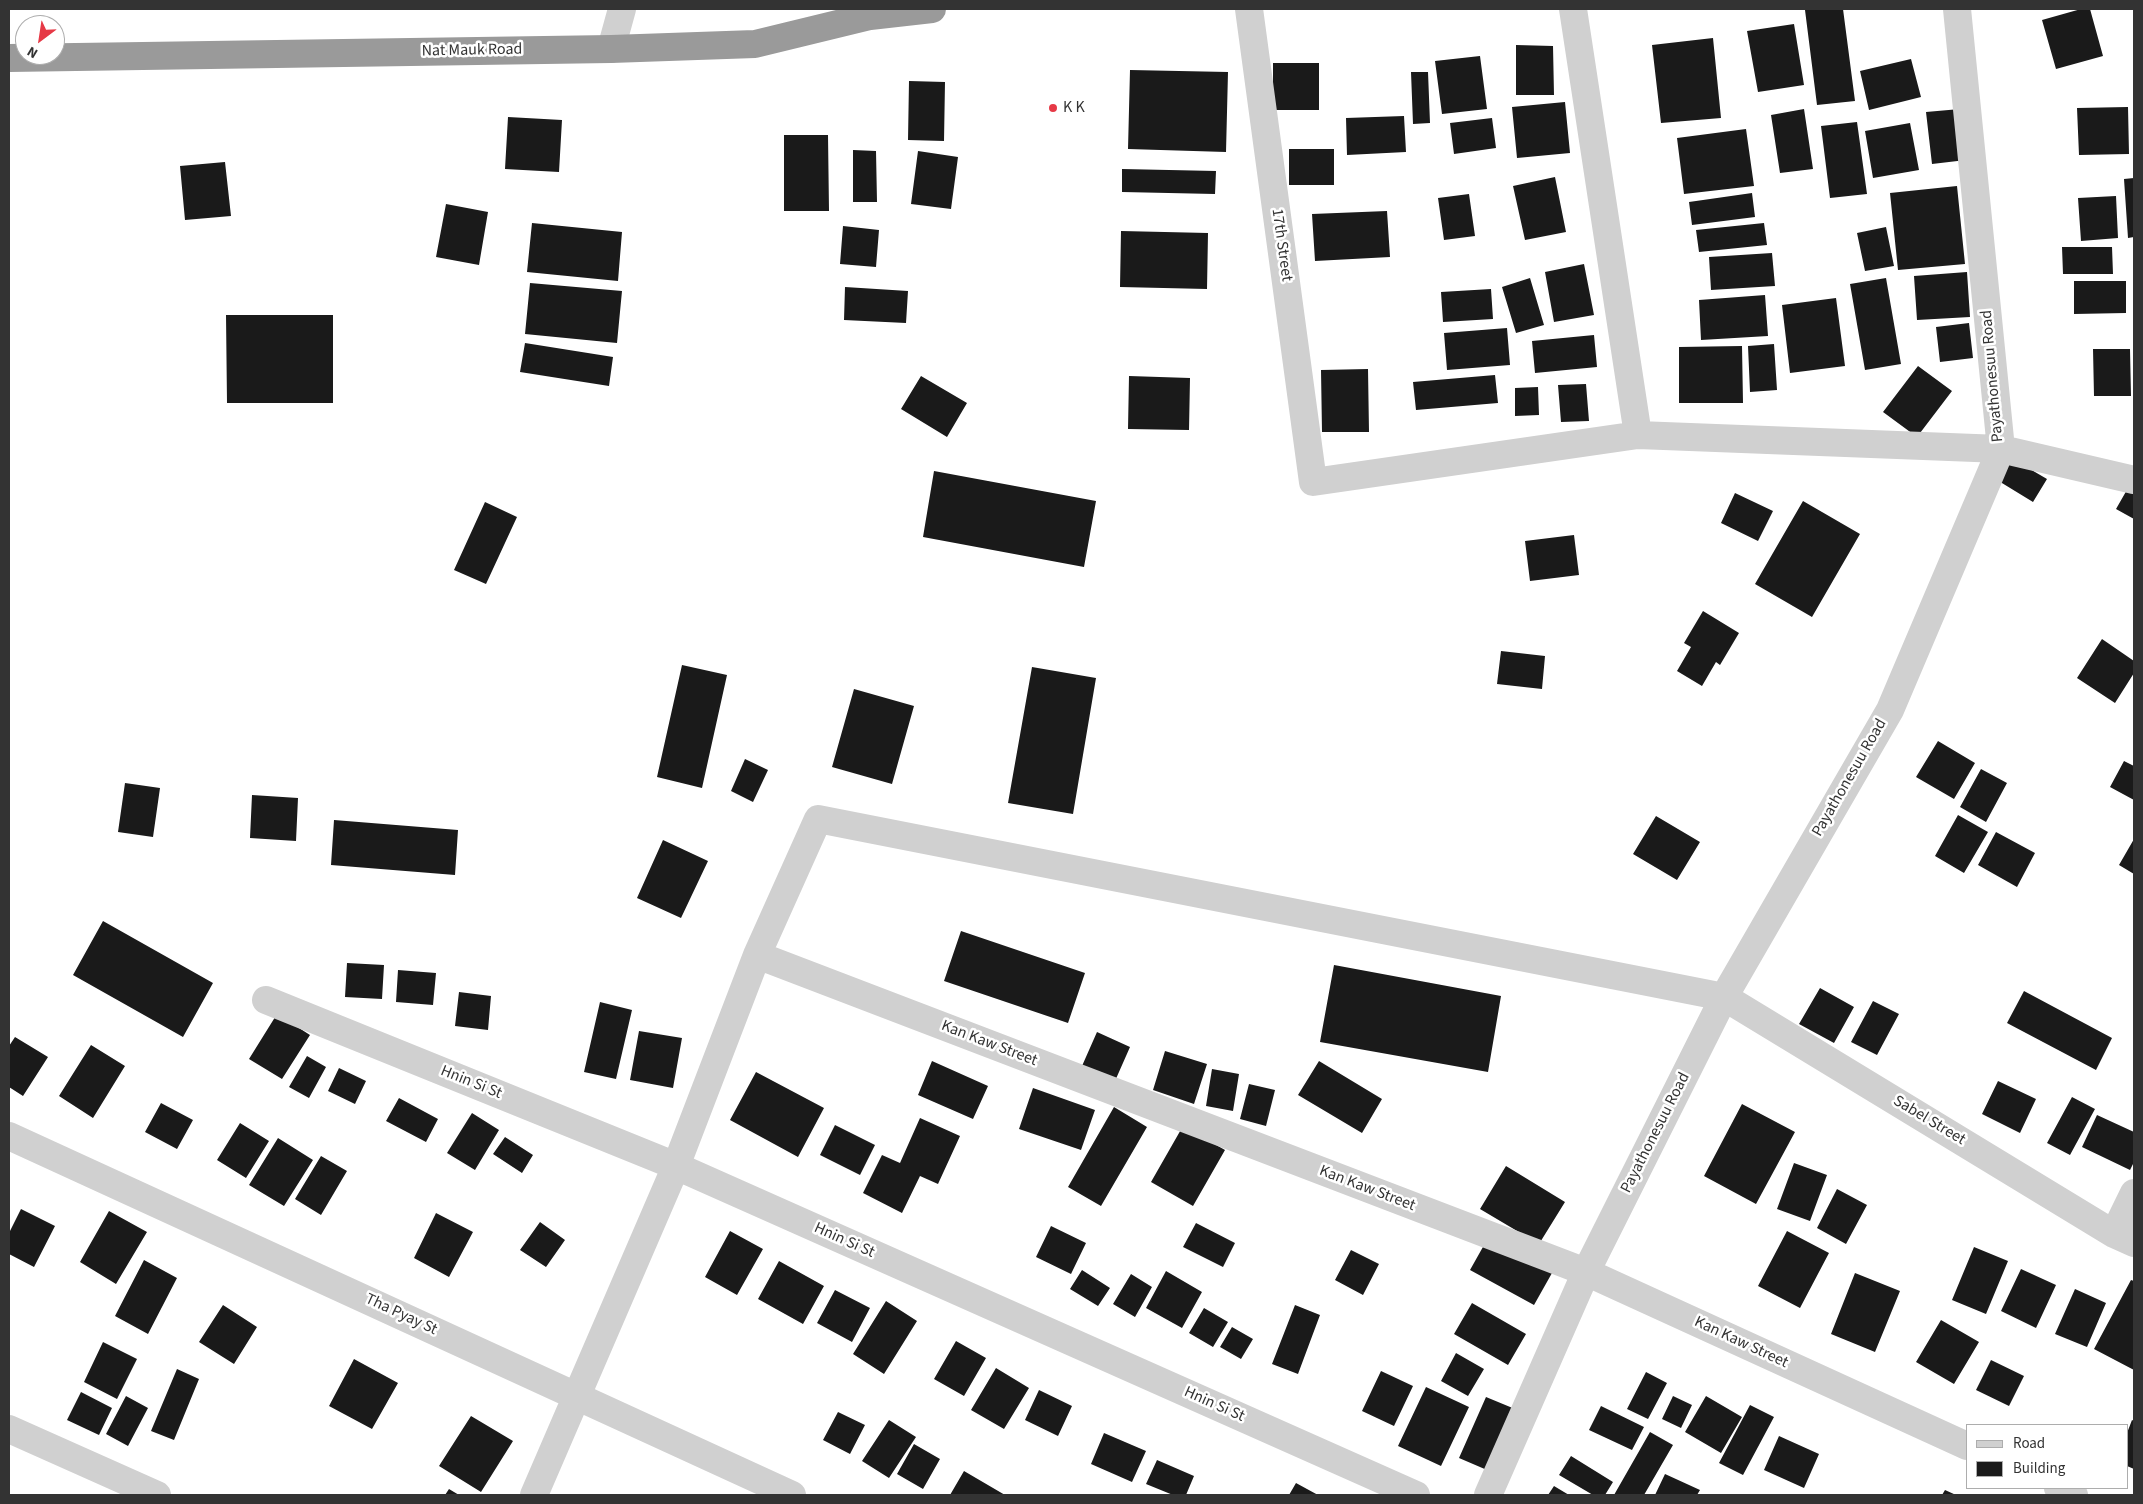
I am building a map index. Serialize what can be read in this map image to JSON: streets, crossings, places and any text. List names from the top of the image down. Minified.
{"streets":{"highway":["Nat Mauk Road"],"street":["17th Street","Payathonesuu Road","Kan Kaw Street","Hnin Si St","Sabel Street","Tha Pyay St"]},"crossings":[["Payathonesuu Road","Kan Kaw Street"],["Payathonesuu Road","Sabel Street"]],"places":["K K"],"legend":["Road","Building"],"north":"bottom left"}
